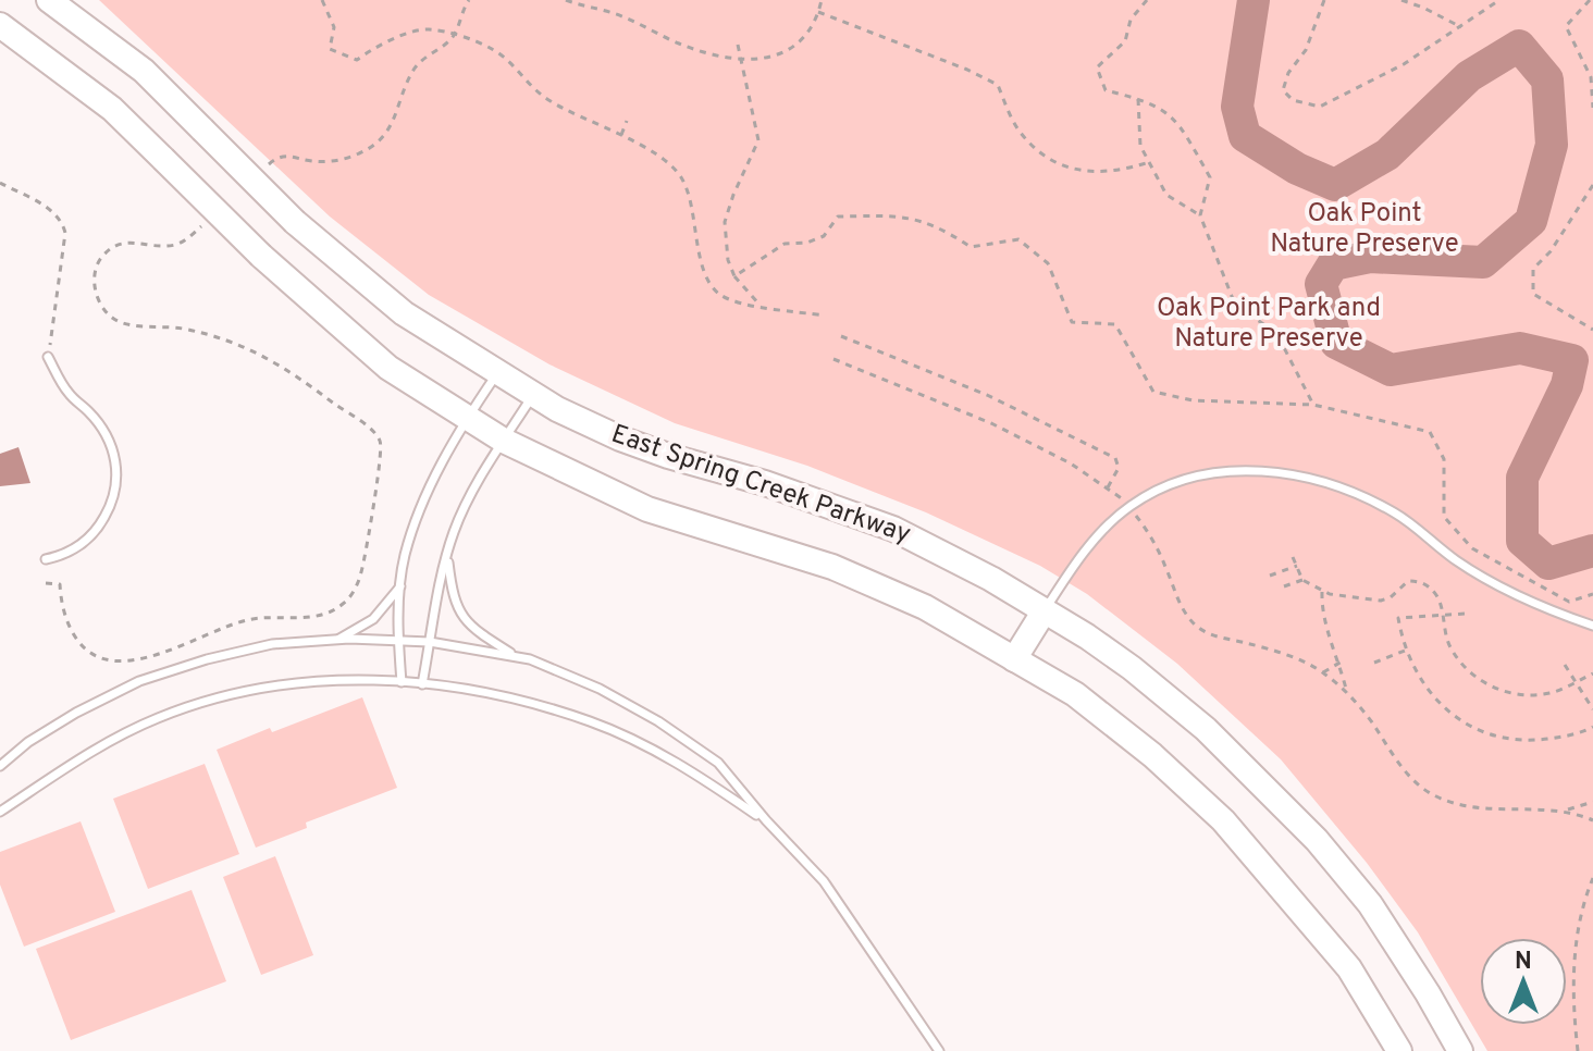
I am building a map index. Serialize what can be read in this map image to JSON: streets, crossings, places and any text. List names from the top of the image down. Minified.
{"streets":{"main road":["East Spring Creek Parkway"]},"parks":["Oak Point Nature Preserve","Oak Point Park and Nature Preserve"],"north":"top"}
